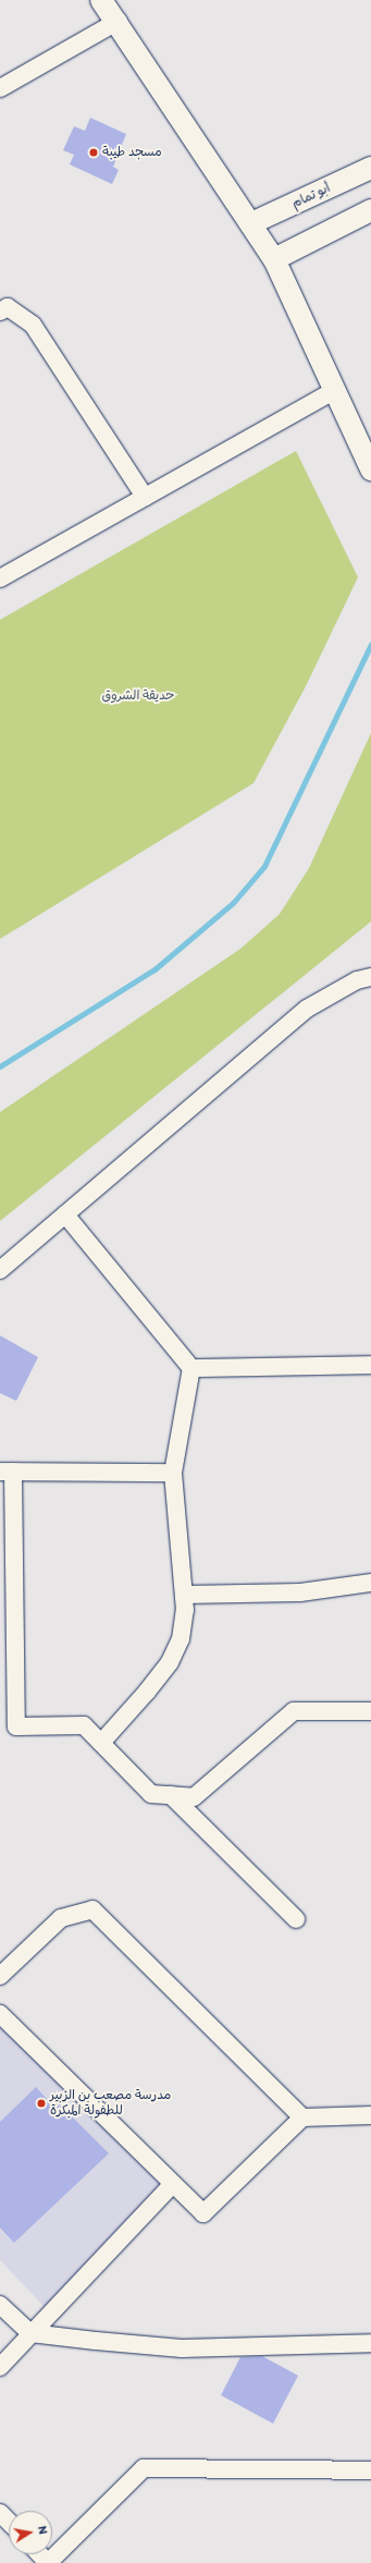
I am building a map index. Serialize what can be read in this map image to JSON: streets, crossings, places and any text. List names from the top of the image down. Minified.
{"streets":{"street":["أبو تمام"]},"parks":["حديقة الشروق"],"places":["مسجد طيبة","مدرسة مصعب بن الزبير للطفولة المبكرة"],"north":"right"}
